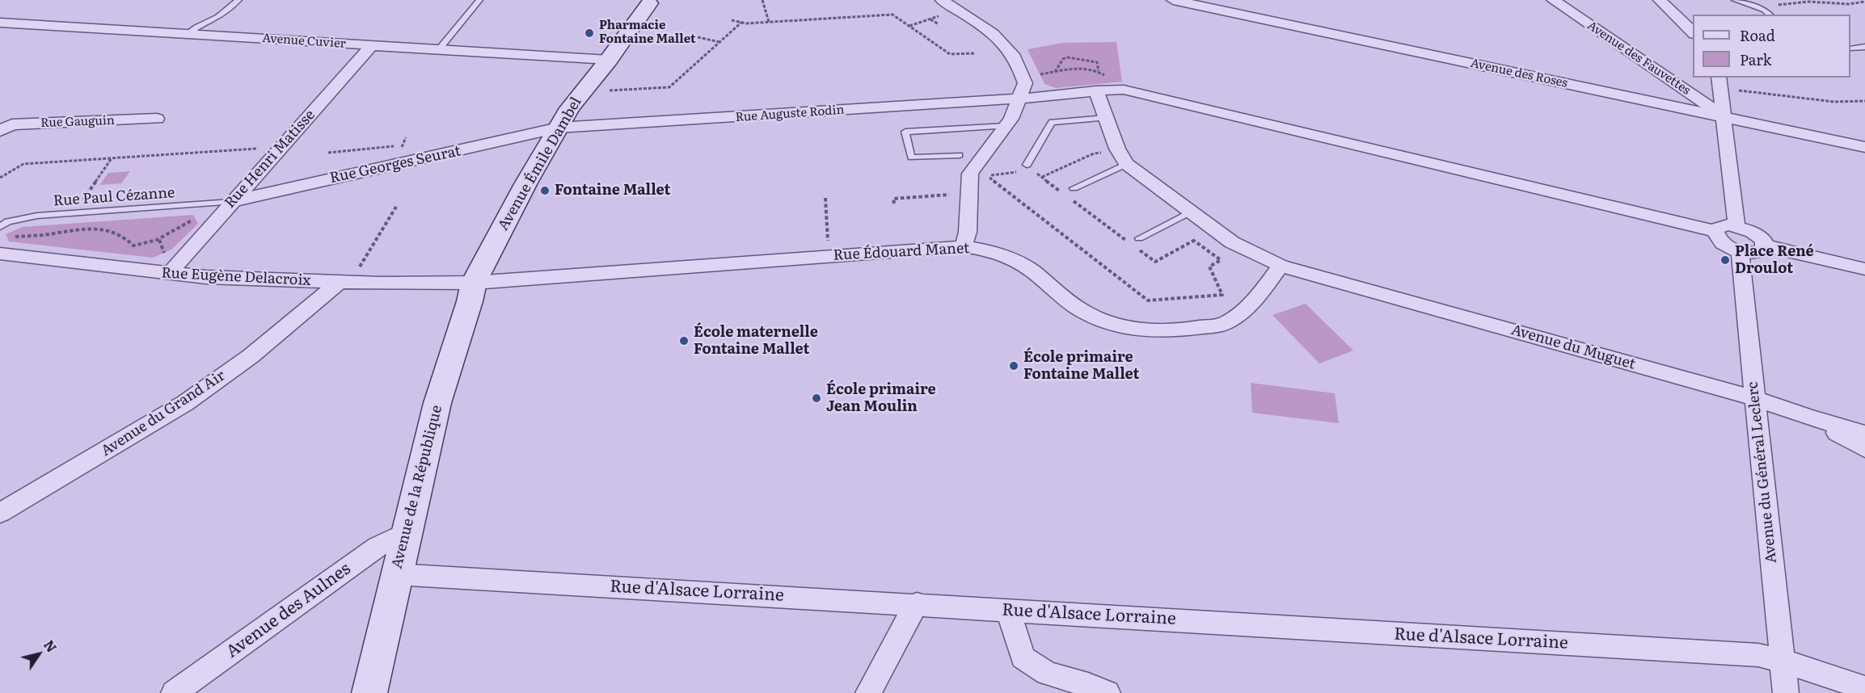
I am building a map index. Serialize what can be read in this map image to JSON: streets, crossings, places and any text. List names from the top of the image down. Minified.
{"streets":{"street":["Avenue Cuvier","Avenue des Fauvettes","Avenue des Roses","Rue Auguste Rodin","Rue Gauguin","Rue Henri Matisse","Avenue Émile Dambel","Rue Georges Seurat","Rue Édouard Manet","Rue Eugène Delacroix","Avenue du Muguet","Avenue du Grand Air","Avenue du Général Leclerc","Avenue de la République","Rue d'Alsace Lorraine","Avenue des Aulnes"],"lane":["Rue Paul Cézanne"]},"crossings":[["Avenue Cuvier","Rue Henri Matisse"],["Avenue Cuvier","Avenue Émile Dambel"],["Avenue des Fauvettes","Avenue des Roses"],["Rue Auguste Rodin","Avenue Émile Dambel"],["Rue Auguste Rodin","Rue Georges Seurat"],["Rue Henri Matisse","Rue Georges Seurat"],["Rue Henri Matisse","Rue Paul Cézanne"],["Rue Henri Matisse","Rue Eugène Delacroix"],["Avenue Émile Dambel","Rue Georges Seurat"],["Avenue Émile Dambel","Rue Édouard Manet"],["Avenue Émile Dambel","Rue Eugène Delacroix"],["Avenue Émile Dambel","Avenue de la République"],["Rue Georges Seurat","Rue Paul Cézanne"],["Rue Édouard Manet","Rue Eugène Delacroix"],["Rue Édouard Manet","Avenue du Muguet"],["Rue Édouard Manet","Avenue de la République"],["Rue Eugène Delacroix","Avenue du Grand Air"],["Rue Eugène Delacroix","Avenue de la République"],["Avenue du Muguet","Avenue du Général Leclerc"],["Avenue du Général Leclerc","Rue d'Alsace Lorraine"],["Avenue de la République","Rue d'Alsace Lorraine"],["Avenue de la République","Avenue des Aulnes"]],"places":["Pharmacie Fontaine Mallet","Fontaine Mallet","Place René Droulot","École maternelle Fontaine Mallet","École primaire Fontaine Mallet","École primaire Jean Moulin"],"legend":["Road","Park"],"north":"top right"}
